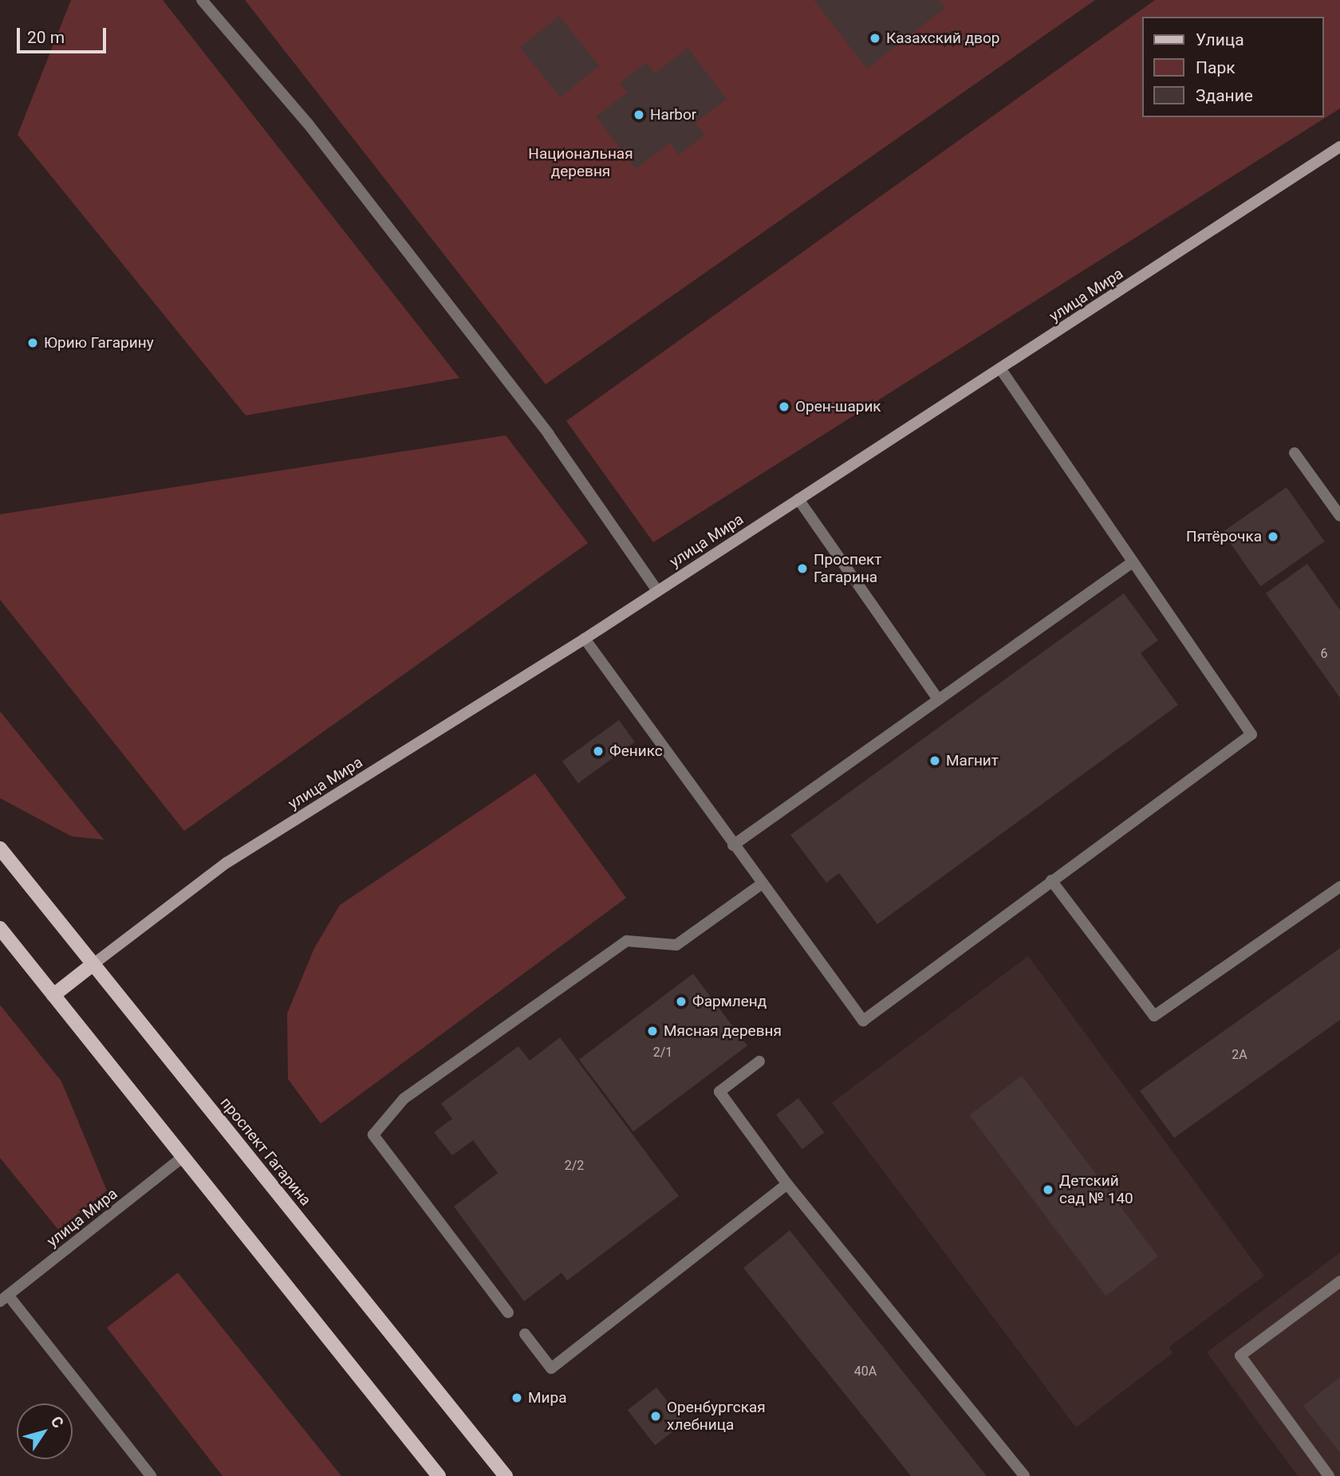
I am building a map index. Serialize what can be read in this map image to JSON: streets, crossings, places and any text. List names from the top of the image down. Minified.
{"streets":{"main road":["улица Мира","проспект Гагарина"]},"crossings":[["улица Мира","проспект Гагарина"]],"parks":["Национальная деревня"],"places":["Казахский двор","Harbor","Юрию Гагарину","Орен-шарик","Пятёрочка","Проспект Гагарина","Феникс","Магнит","Фармленд","Мясная деревня","Детский сад № 140","Мира","Оренбургская хлебница"],"house_numbers":["6","2/1","2А","2/2","40А"],"legend":["Улица","Парк","Здание"],"scale_bar":"20 m","north":"top right"}
